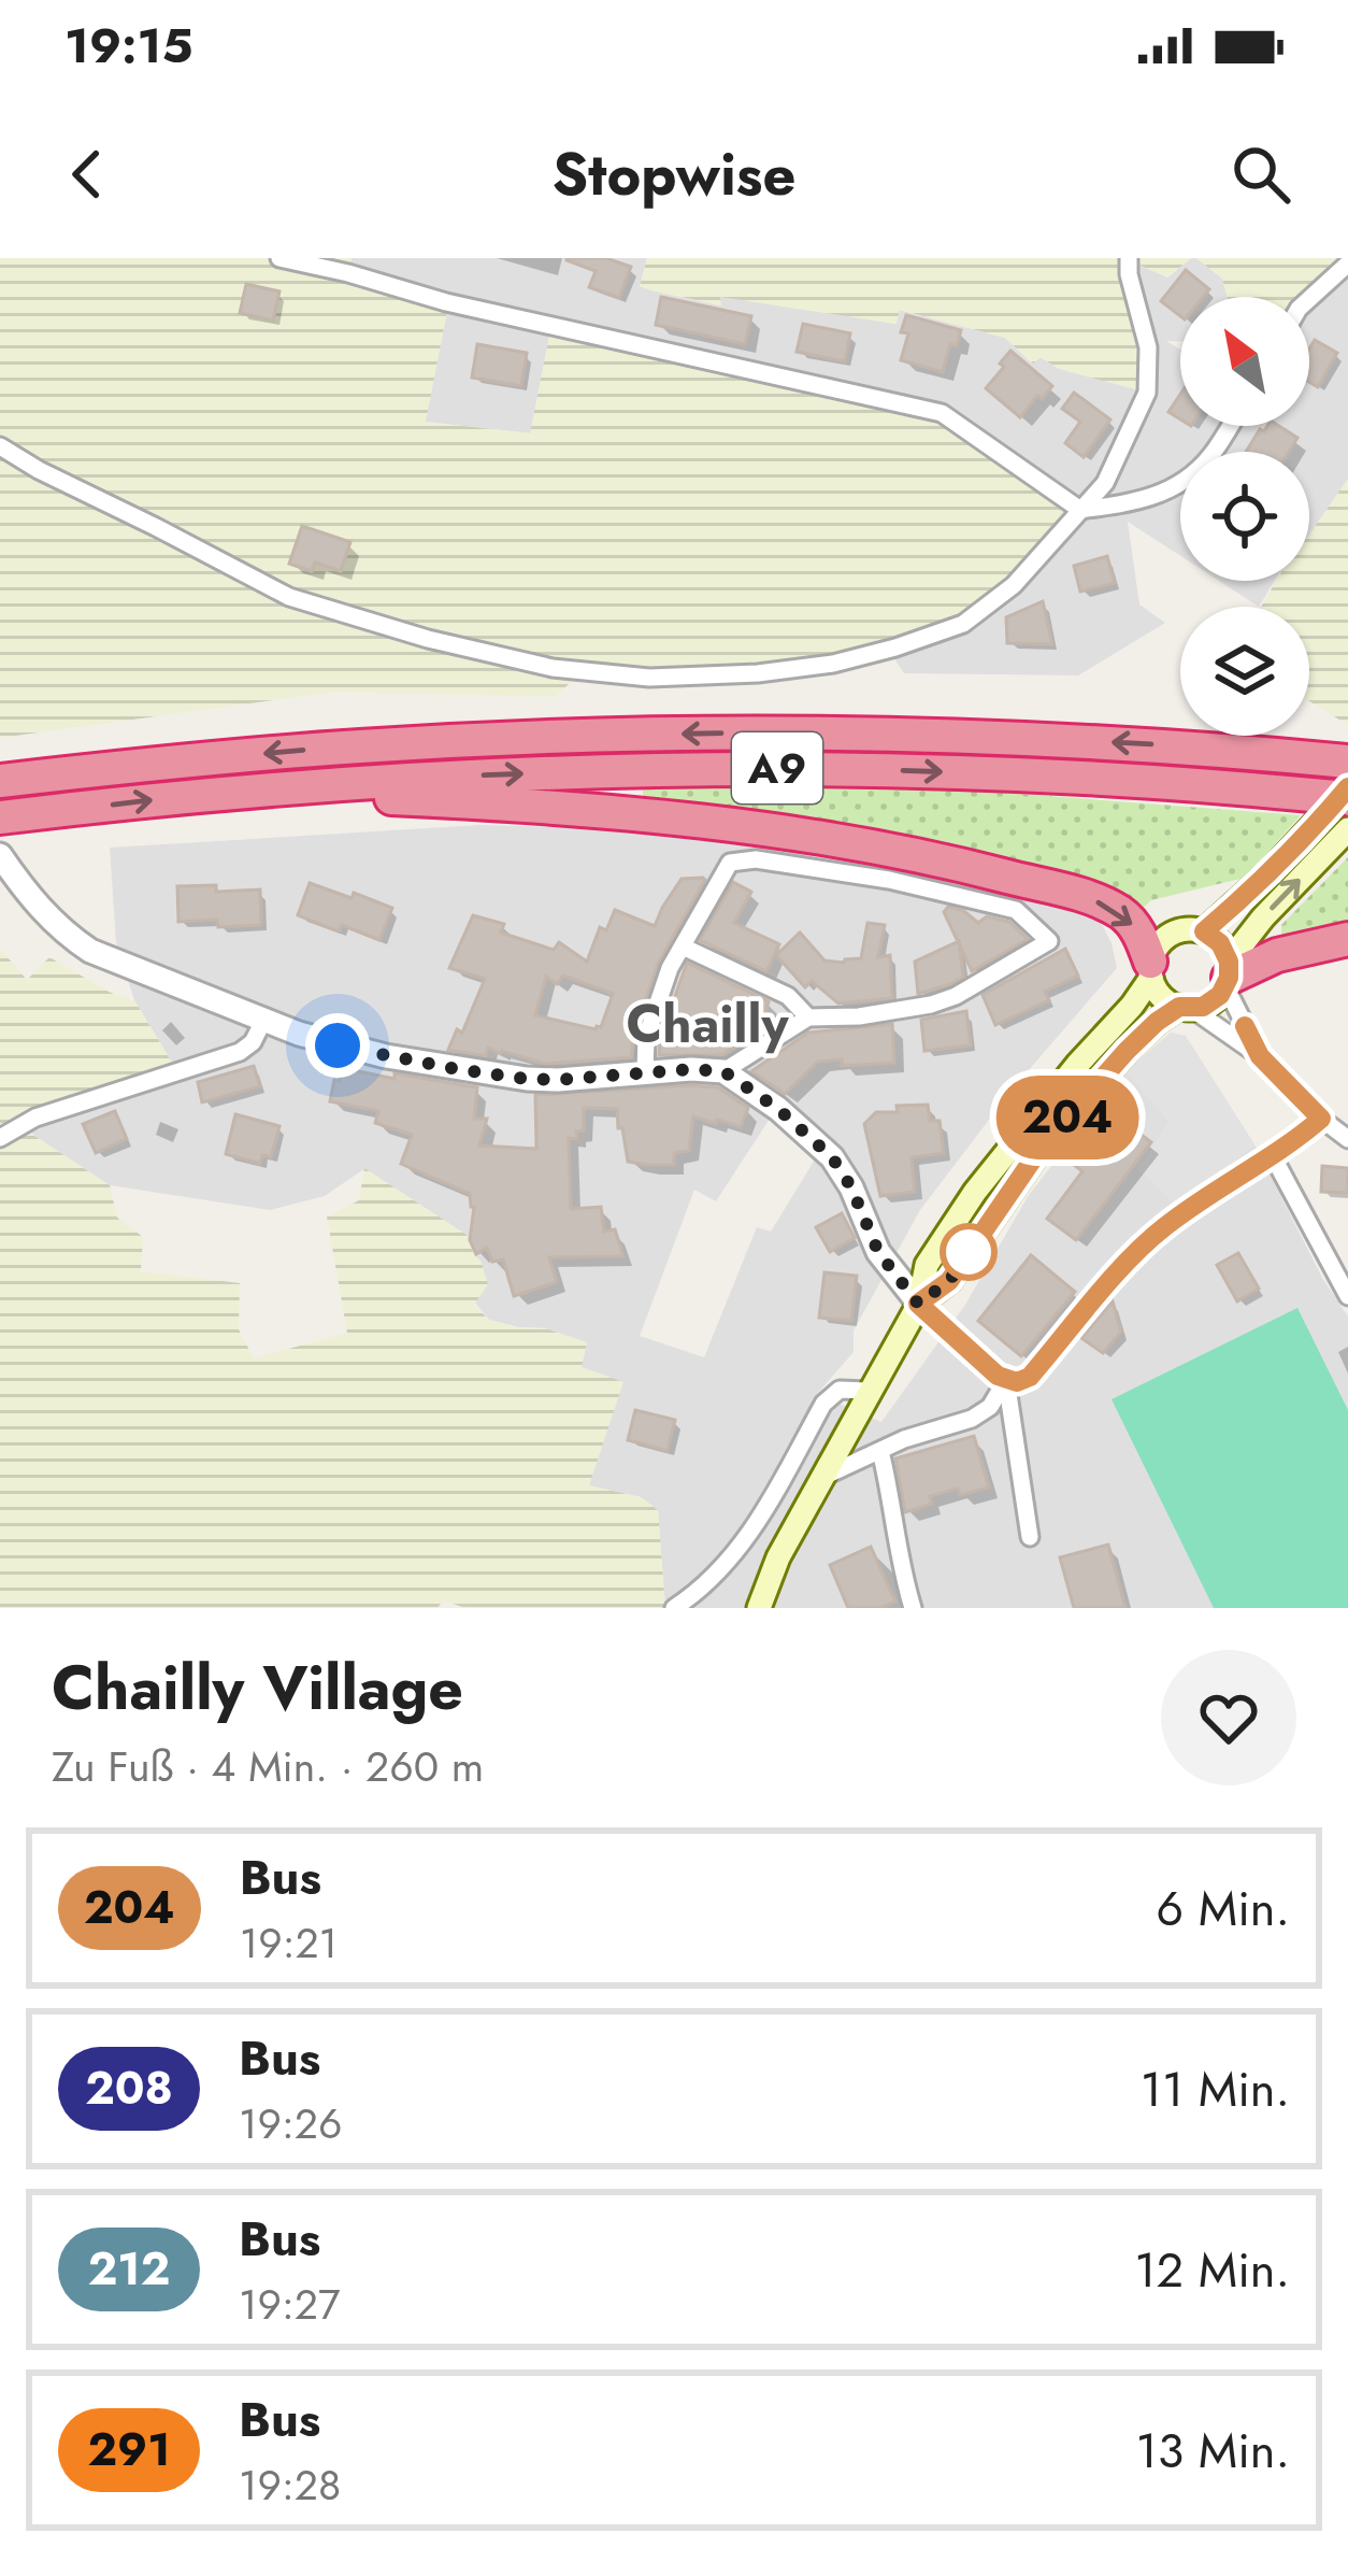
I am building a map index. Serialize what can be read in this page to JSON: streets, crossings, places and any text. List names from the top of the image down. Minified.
{"streets":{"highway":["A9"]},"districts":["Chailly"],"lines":["bus line 204"],"north":"top left","page":{"status":"19:15","header":"Stopwise","on_map":"204","heading":["Chailly Village","Zu Fuß · 4 Min. · 260 m"],"list":[{"mark":"204","name":"Bus","note":"19:21","value":"6 Min."},{"mark":"208","name":"Bus","note":"19:26","value":"11 Min."},{"mark":"212","name":"Bus","note":"19:27","value":"12 Min."},{"mark":"291","name":"Bus","note":"19:28","value":"13 Min."}]}}
